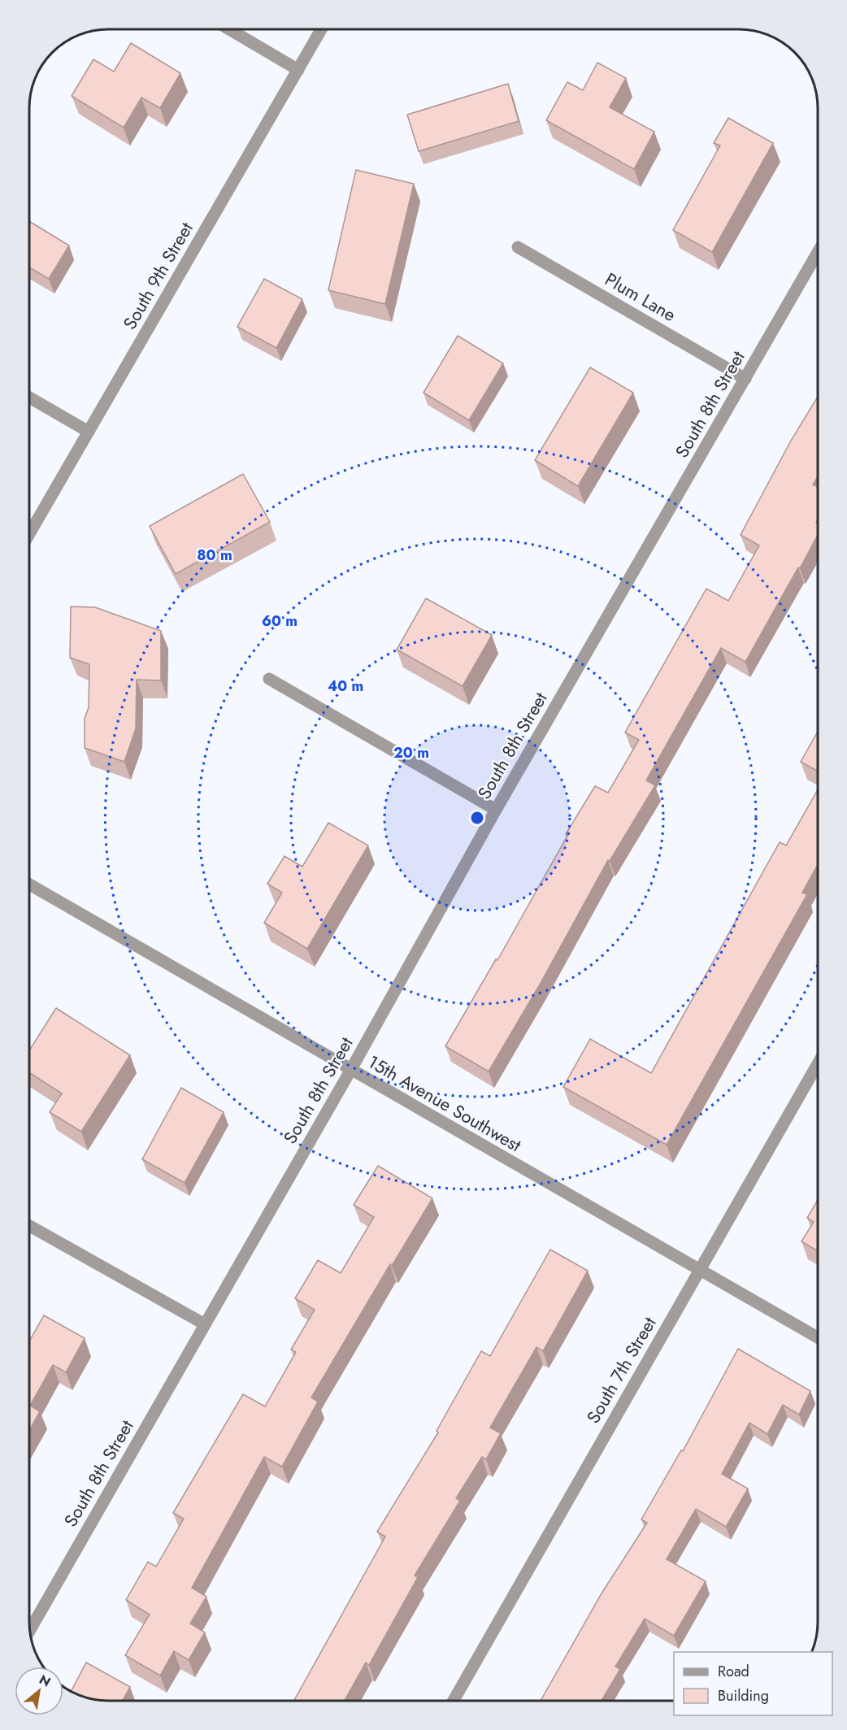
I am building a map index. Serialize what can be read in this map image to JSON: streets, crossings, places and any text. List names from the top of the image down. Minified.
{"streets":{"street":["South 9th Street","Plum Lane","South 8th Street","15th Avenue Southwest","South 7th Street"]},"crossings":[["Plum Lane","South 8th Street"],["South 8th Street","15th Avenue Southwest"],["15th Avenue Southwest","South 7th Street"]],"legend":["Road","Building"],"north":"top right","rings":["80 m","60 m","40 m","20 m"]}
